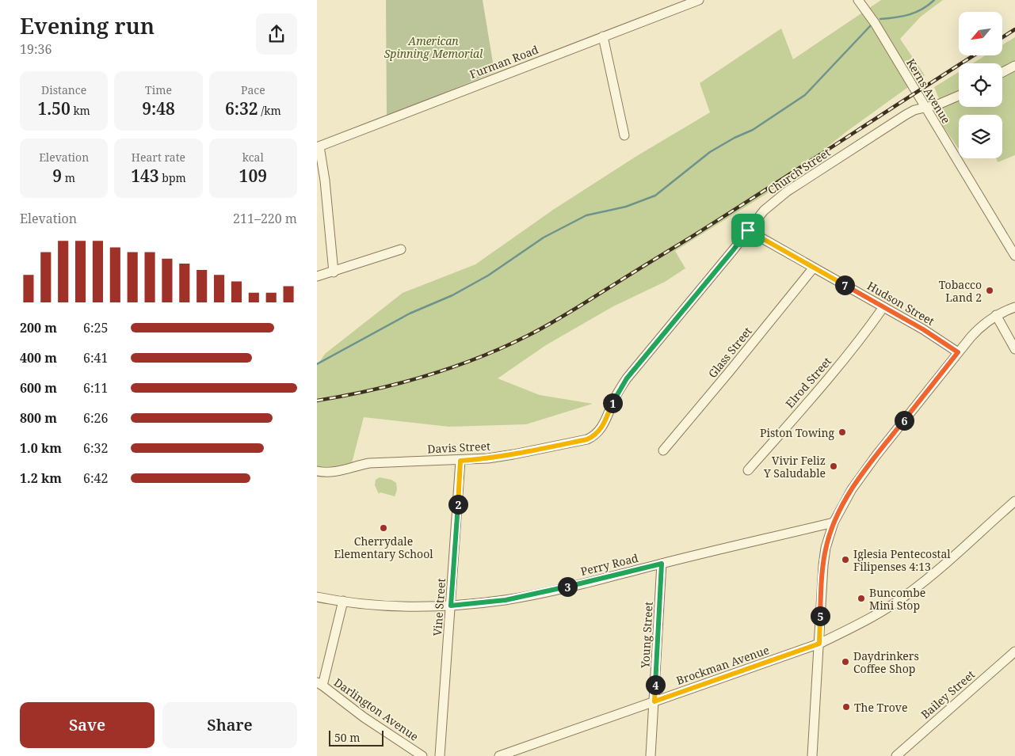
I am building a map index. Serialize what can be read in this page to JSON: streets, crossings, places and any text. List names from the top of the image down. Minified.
{"streets":{"street":["Furman Road","Kerns Avenue","Church Street","Hudson Street","Glass Street","Elrod Street","Davis Street","Perry Road","Vine Street","Young Street","Brockman Avenue","Bailey Street","Darlington Avenue"]},"crossings":[["Kerns Avenue","Church Street"],["Church Street","Hudson Street"],["Church Street","Davis Street"],["Hudson Street","Glass Street"],["Hudson Street","Elrod Street"],["Davis Street","Vine Street"],["Perry Road","Vine Street"],["Perry Road","Young Street"],["Young Street","Brockman Avenue"]],"parks":["American Spinning Memorial"],"places":["Tobacco Land 2","Piston Towing","Vivir Feliz Y Saludable","Cherrydale Elementary School","Iglesia Pentecostal Filipenses 4:13","Buncombe Mini Stop","Daydrinkers Coffee Shop","The Trove"],"scale_bar":"50 m","north":"bottom left","page":{"heading":["Evening run","19:36"],"stats":[["Distance","1.50 km"],["Time","9:48"],["Pace","6:32 /km"],["Elevation","9 m"],["Heart rate","143 bpm"],["kcal","109"]],"chart":["Elevation","211–220 m"],"pins":["7","1","6","2","3","5","4"],"list":[{"name":"200 m","note":"6:25"},{"name":"400 m","note":"6:41"},{"name":"600 m","note":"6:11"},{"name":"800 m","note":"6:26"},{"name":"1.0 km","note":"6:32"},{"name":"1.2 km","note":"6:42"}],"buttons":["Save","Share"],"scale":"50 m"}}
